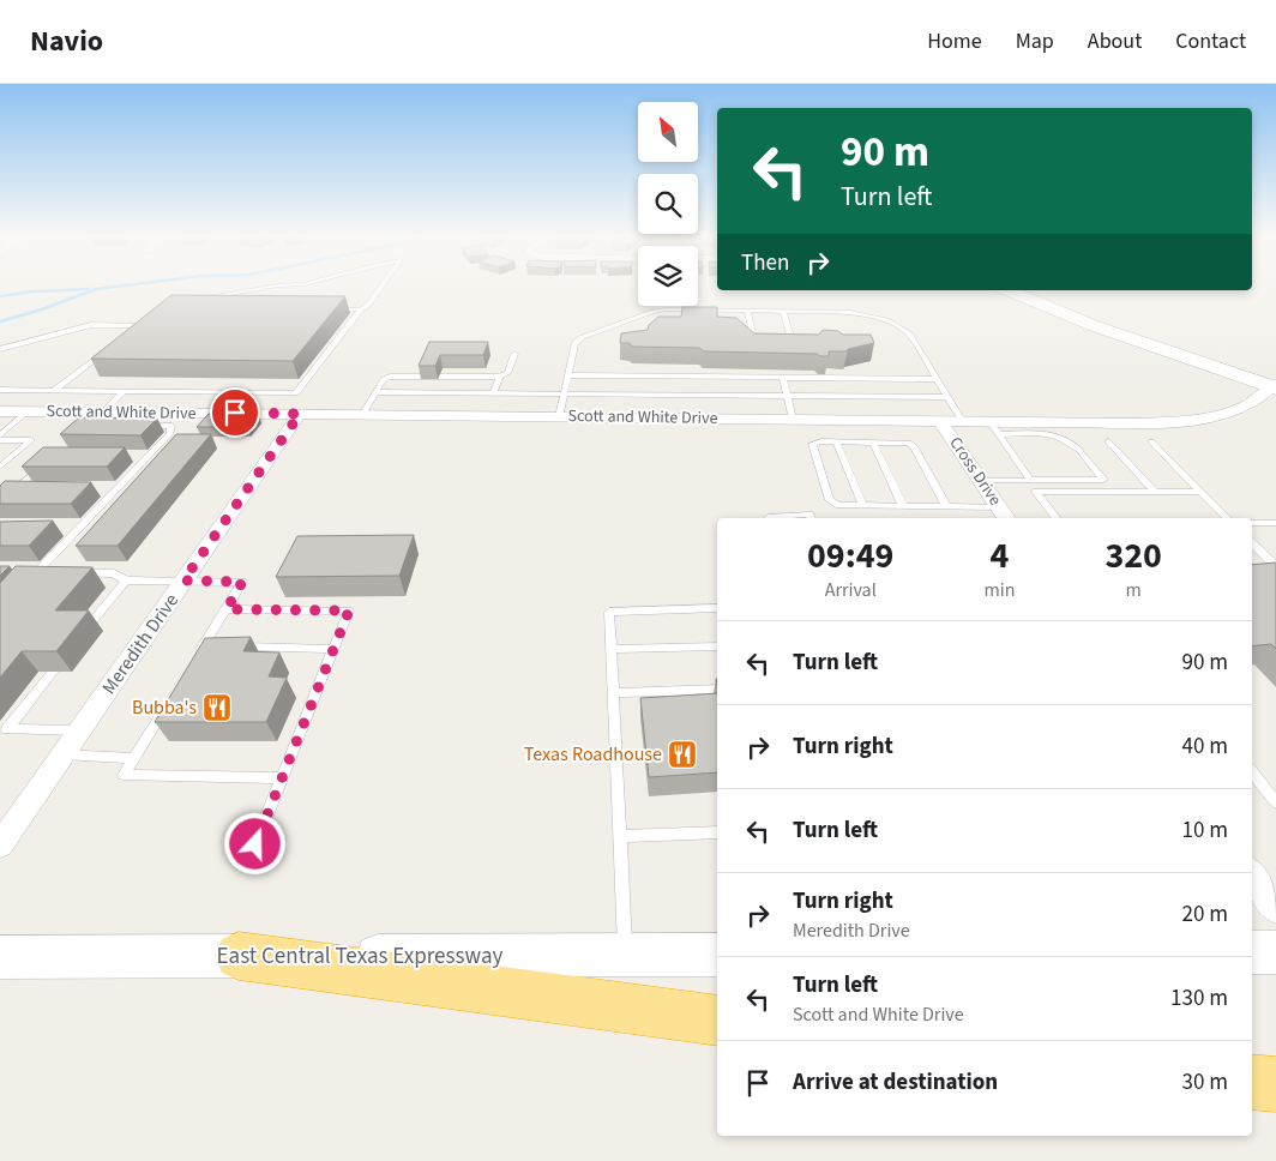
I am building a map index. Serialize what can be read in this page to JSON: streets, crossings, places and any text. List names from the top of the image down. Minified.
{"streets":{"main road":["East Central Texas Expressway"],"street":["Scott and White Drive","Cross Drive","Meredith Drive"]},"crossings":[["Scott and White Drive","Cross Drive"],["Scott and White Drive","Meredith Drive"]],"places":{"restaurant":["Bubba's","Texas Roadhouse"]},"north":"top left","page":{"header":"Navio","nav":["Home","Map","About","Contact"],"turn":["90 m","Turn left"],"then":"Then","eta":["09:49","Arrival","4","min","320","m"],"list":[{"name":"Turn left","value":"90 m"},{"name":"Turn right","value":"40 m"},{"name":"Turn left","value":"10 m"},{"name":"Turn right","note":"Meredith Drive","value":"20 m"},{"name":"Turn left","note":"Scott and White Drive","value":"130 m"},{"name":"Arrive at destination","value":"30 m"}]}}
